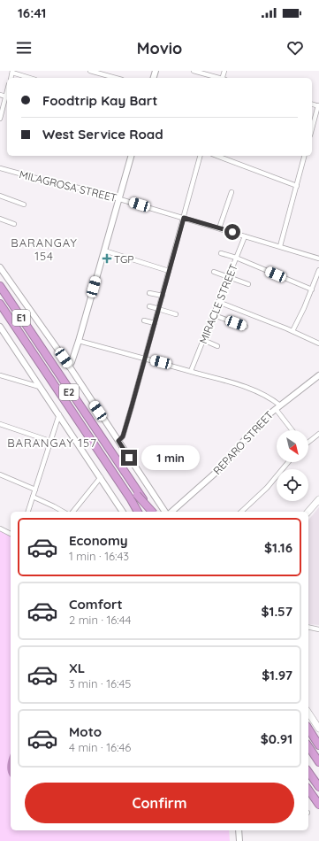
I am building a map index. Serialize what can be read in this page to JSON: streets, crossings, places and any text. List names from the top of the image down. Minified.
{"streets":{"highway":["E1","E2"],"street":["MILAGROSA STREET","MIRACLE STREET","REPARO STREET"]},"crossings":[["MILAGROSA STREET","MIRACLE STREET"]],"districts":["BARANGAY 154","BARANGAY 157"],"places":{"health":["TGP"]},"north":"bottom right","page":{"status":"16:41","header":"Movio","banner":["Foodtrip Kay Bart","West Service Road"],"bubble":"1 min","list":[{"name":"Economy","note":"1 min · 16:43","value":"$1.16"},{"name":"Comfort","note":"2 min · 16:44","value":"$1.57"},{"name":"XL","note":"3 min · 16:45","value":"$1.97"},{"name":"Moto","note":"4 min · 16:46","value":"$0.91"}],"buttons":"Confirm"}}
